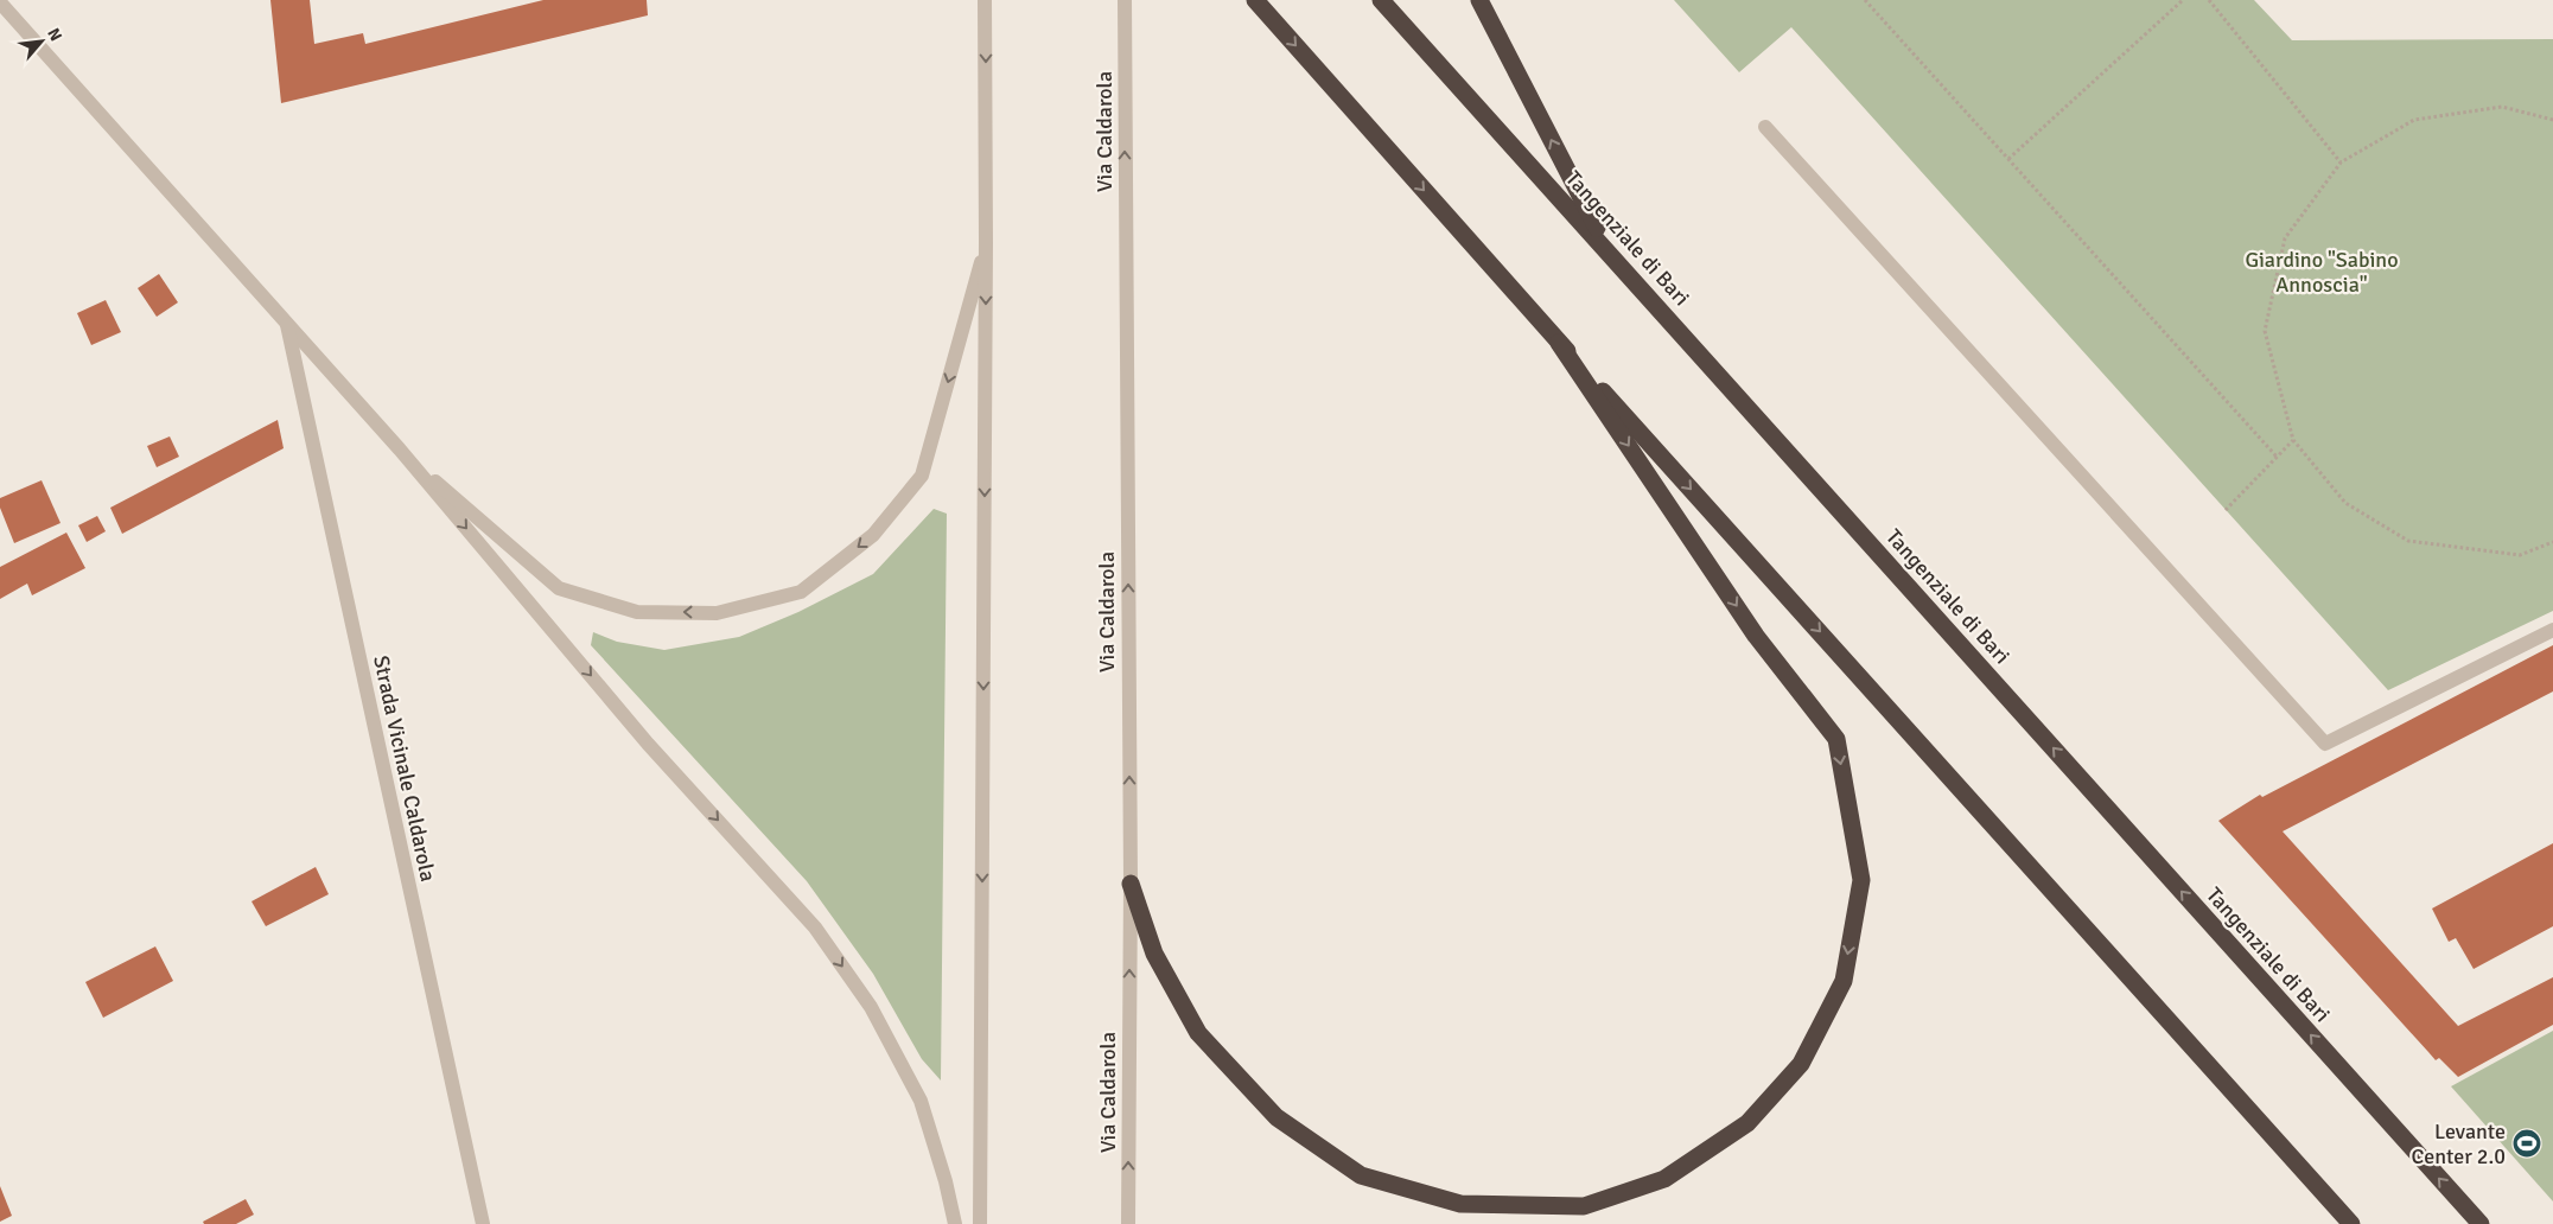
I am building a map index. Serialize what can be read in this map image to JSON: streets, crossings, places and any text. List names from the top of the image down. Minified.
{"streets":{"highway":["Tangenziale di Bari"],"street":["Via Caldarola","Strada Vicinale Caldarola"]},"one_way":["Via Caldarola"],"parks":["Giardino \"Sabino Annoscia\""],"places":{"sports":["Levante Center 2.0"]},"north":"top right"}
